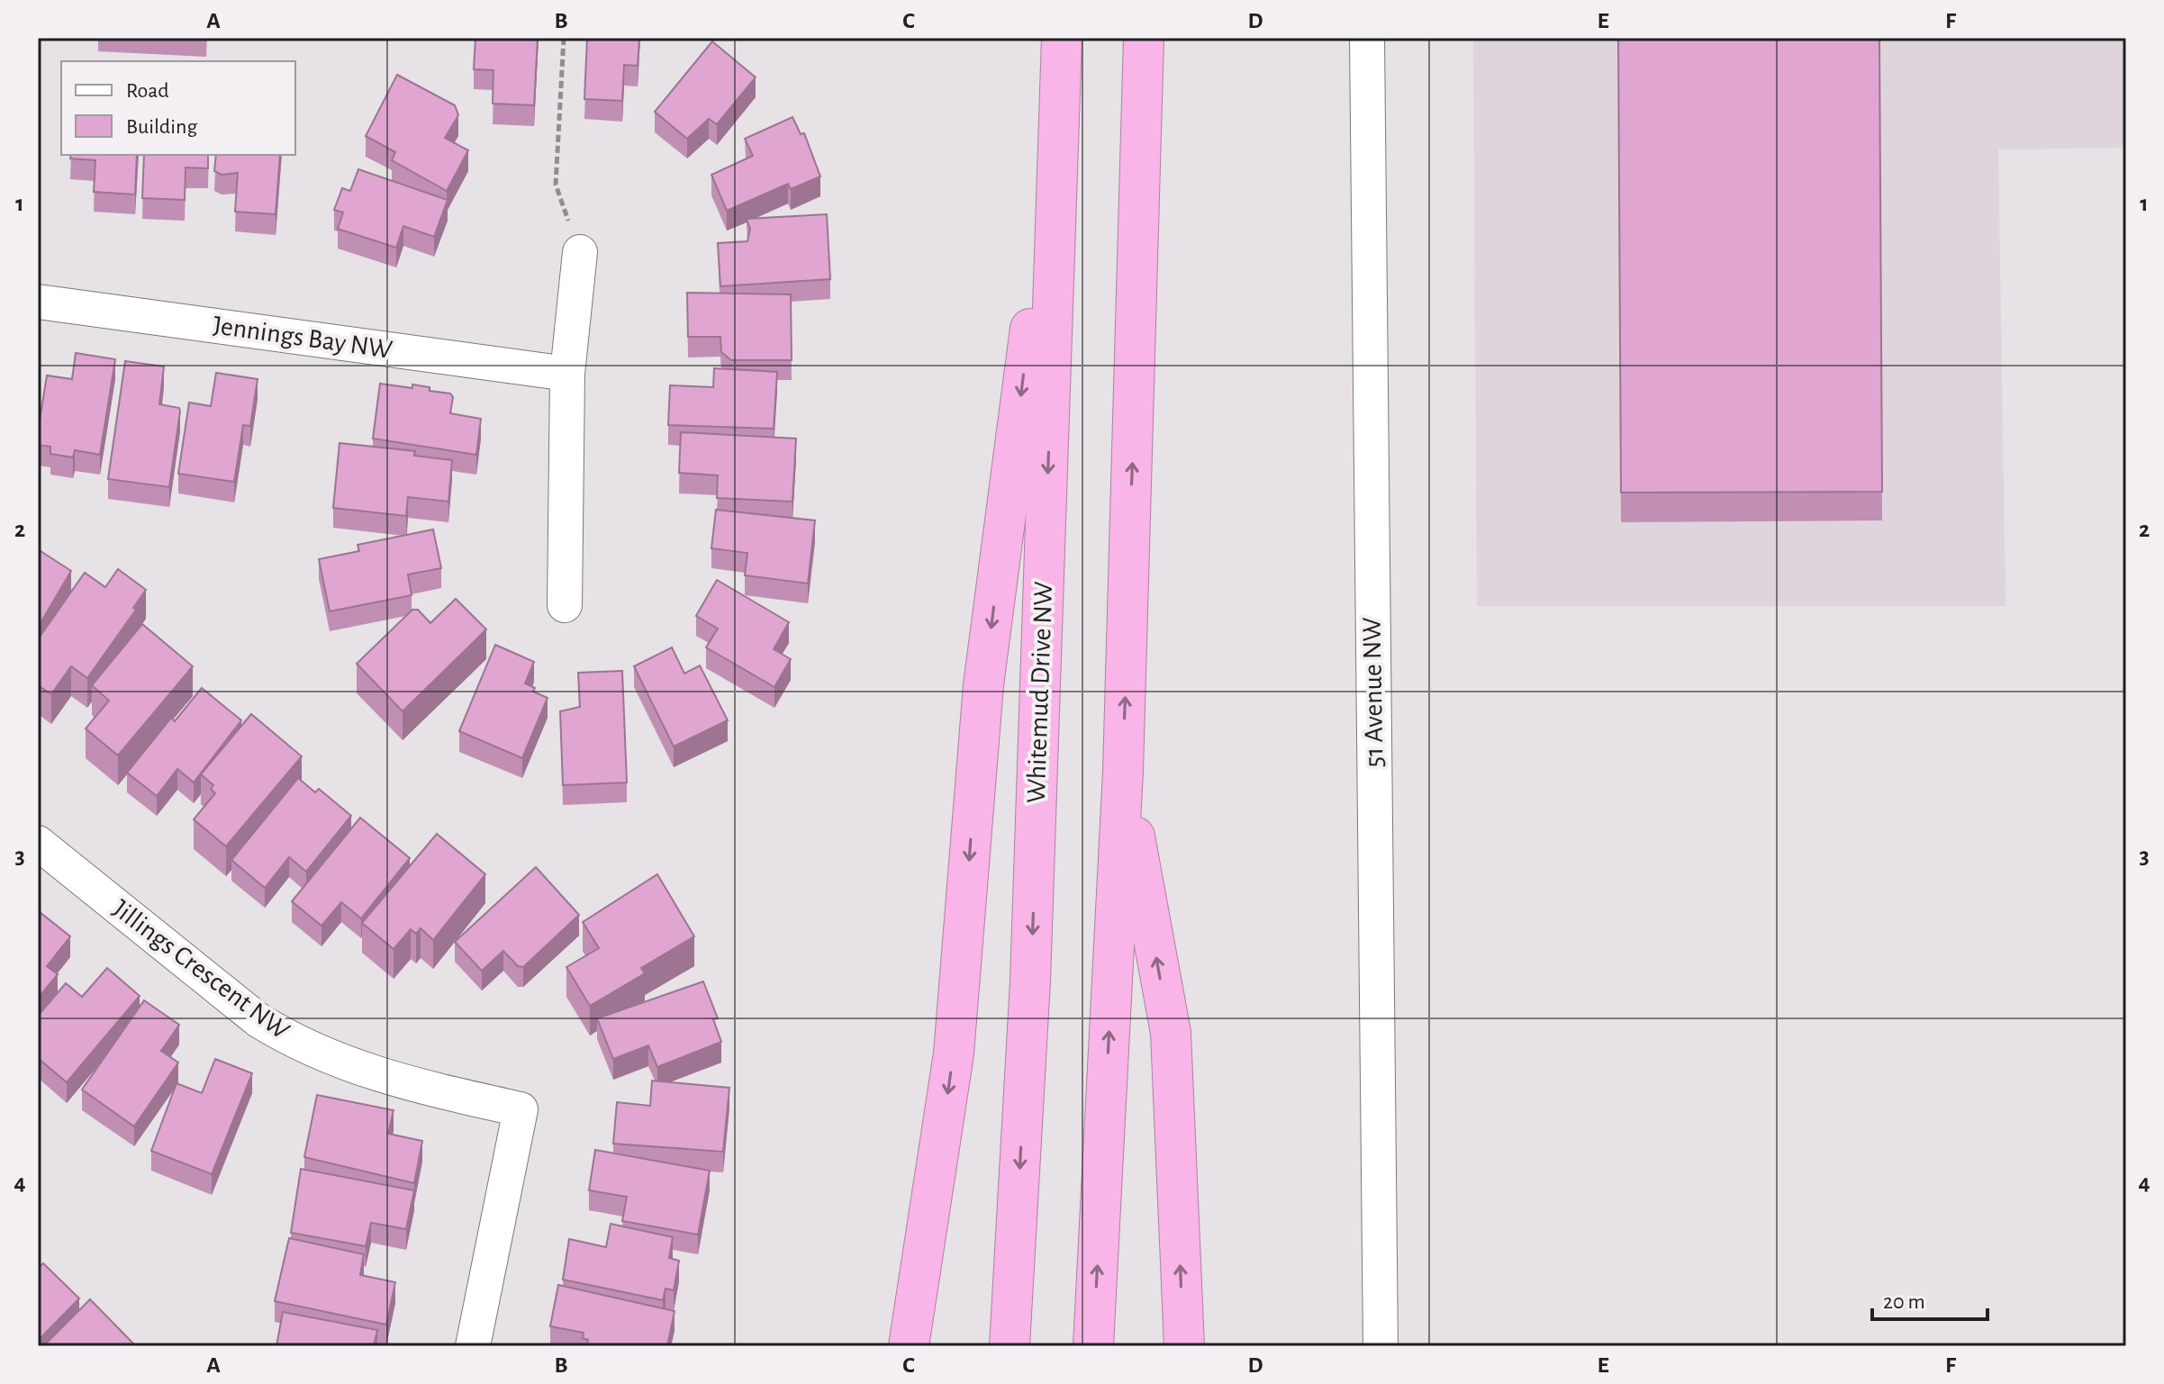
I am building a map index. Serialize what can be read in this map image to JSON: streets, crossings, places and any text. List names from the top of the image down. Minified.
{"streets":{"highway":["Whitemud Drive NW"],"street":["Jennings Bay NW","51 Avenue NW","Jillings Crescent NW"]},"legend":["Road","Building"],"scale_bar":"20 m","grid":{"columns":["A","B","C","D","E","F"],"rows":["1","2","3","4"]}}
